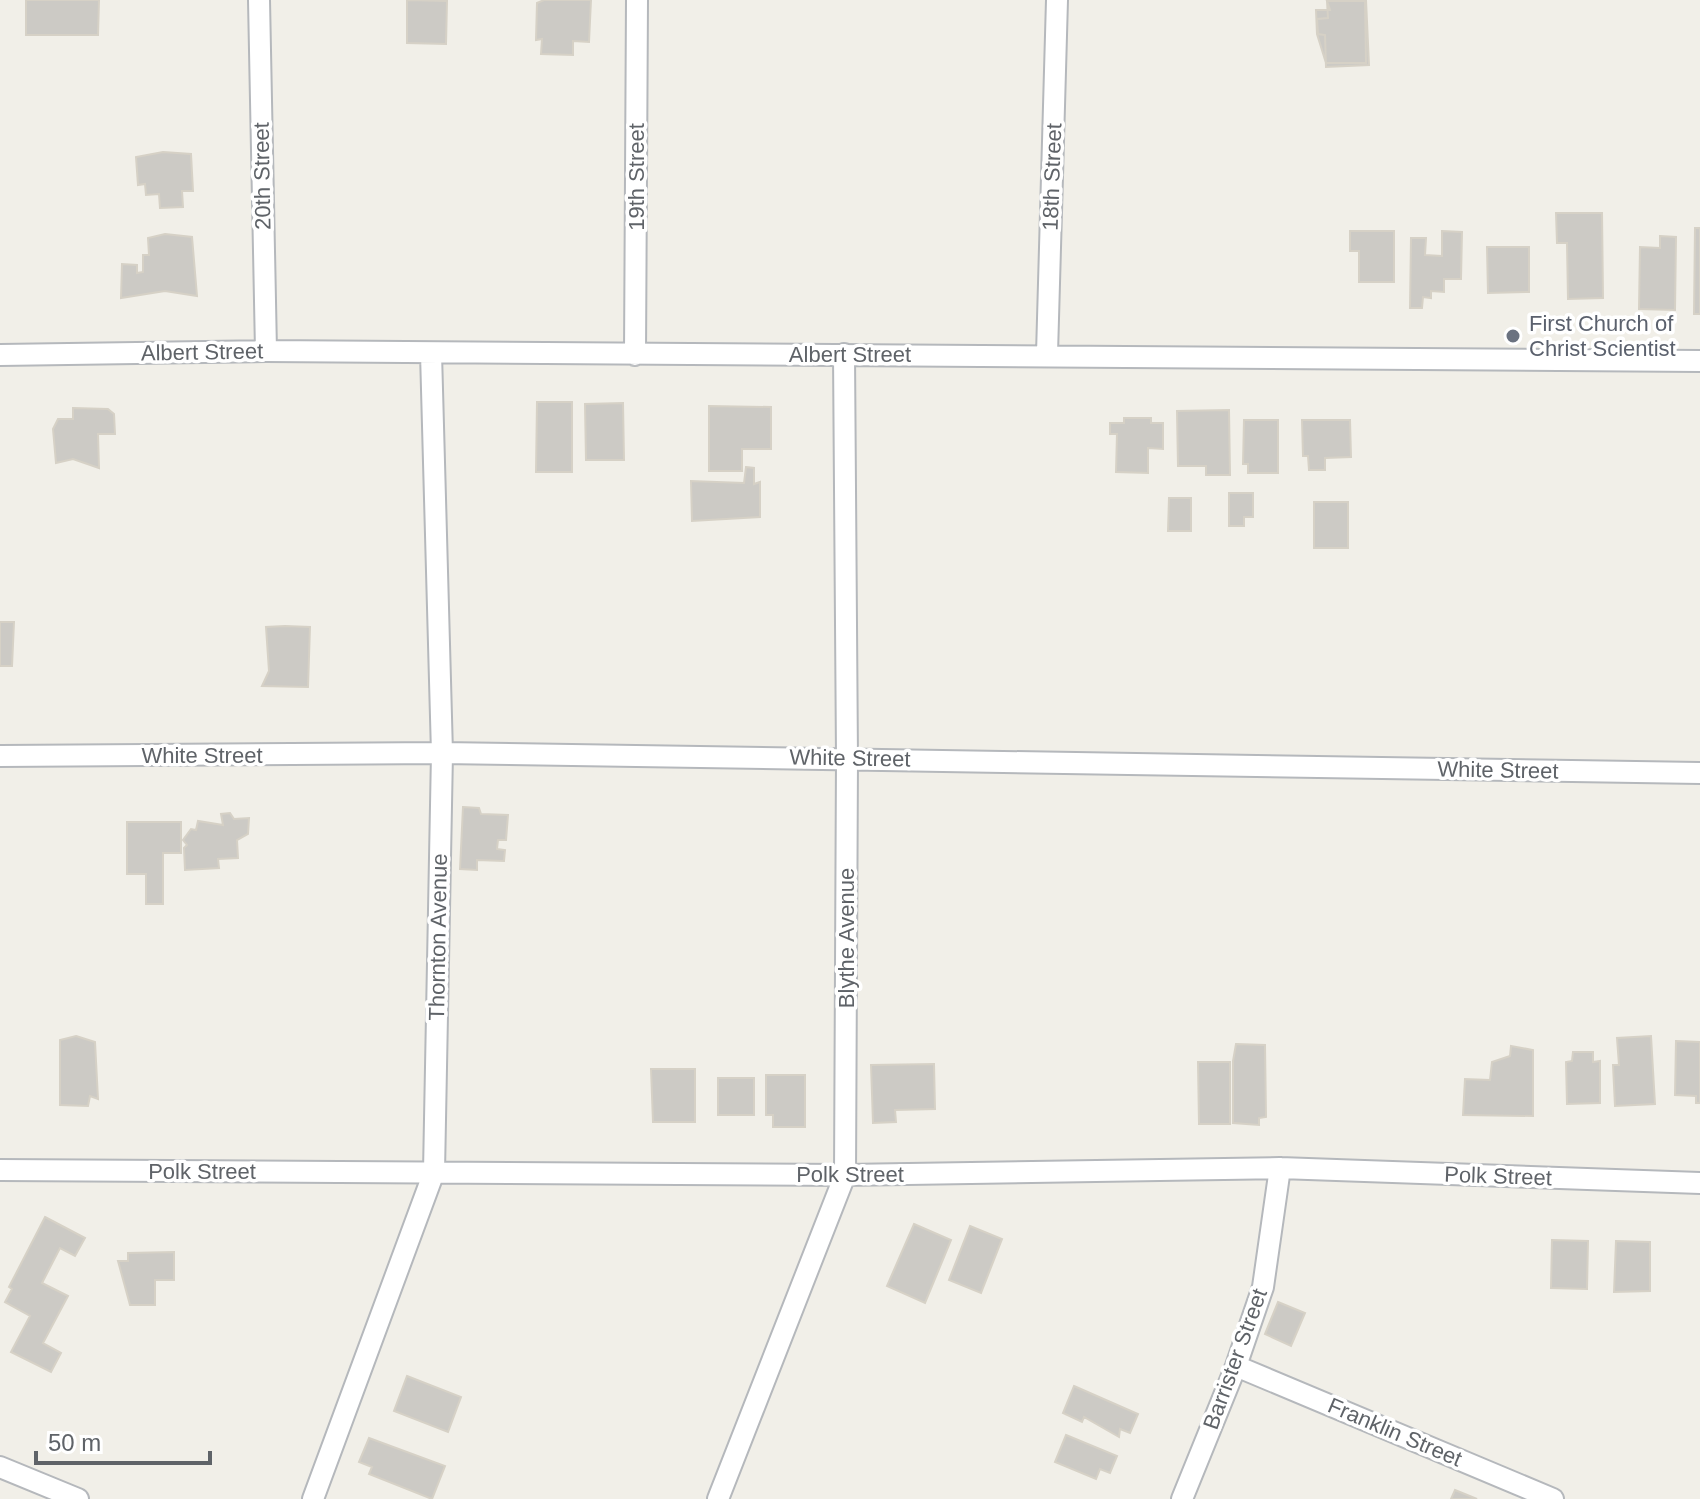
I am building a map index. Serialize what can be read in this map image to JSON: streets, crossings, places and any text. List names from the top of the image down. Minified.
{"streets":{"street":["20th Street","19th Street","18th Street","Albert Street","White Street","Thornton Avenue","Blythe Avenue","Polk Street","Barrister Street","Franklin Street"]},"crossings":[["20th Street","Albert Street"],["19th Street","Albert Street"],["18th Street","Albert Street"],["Albert Street","Thornton Avenue"],["Albert Street","Blythe Avenue"],["White Street","Thornton Avenue"],["White Street","Blythe Avenue"],["Thornton Avenue","Polk Street"],["Blythe Avenue","Polk Street"],["Polk Street","Barrister Street"],["Barrister Street","Franklin Street"]],"places":["First Church of Christ Scientist"],"scale_bar":"50 m"}
